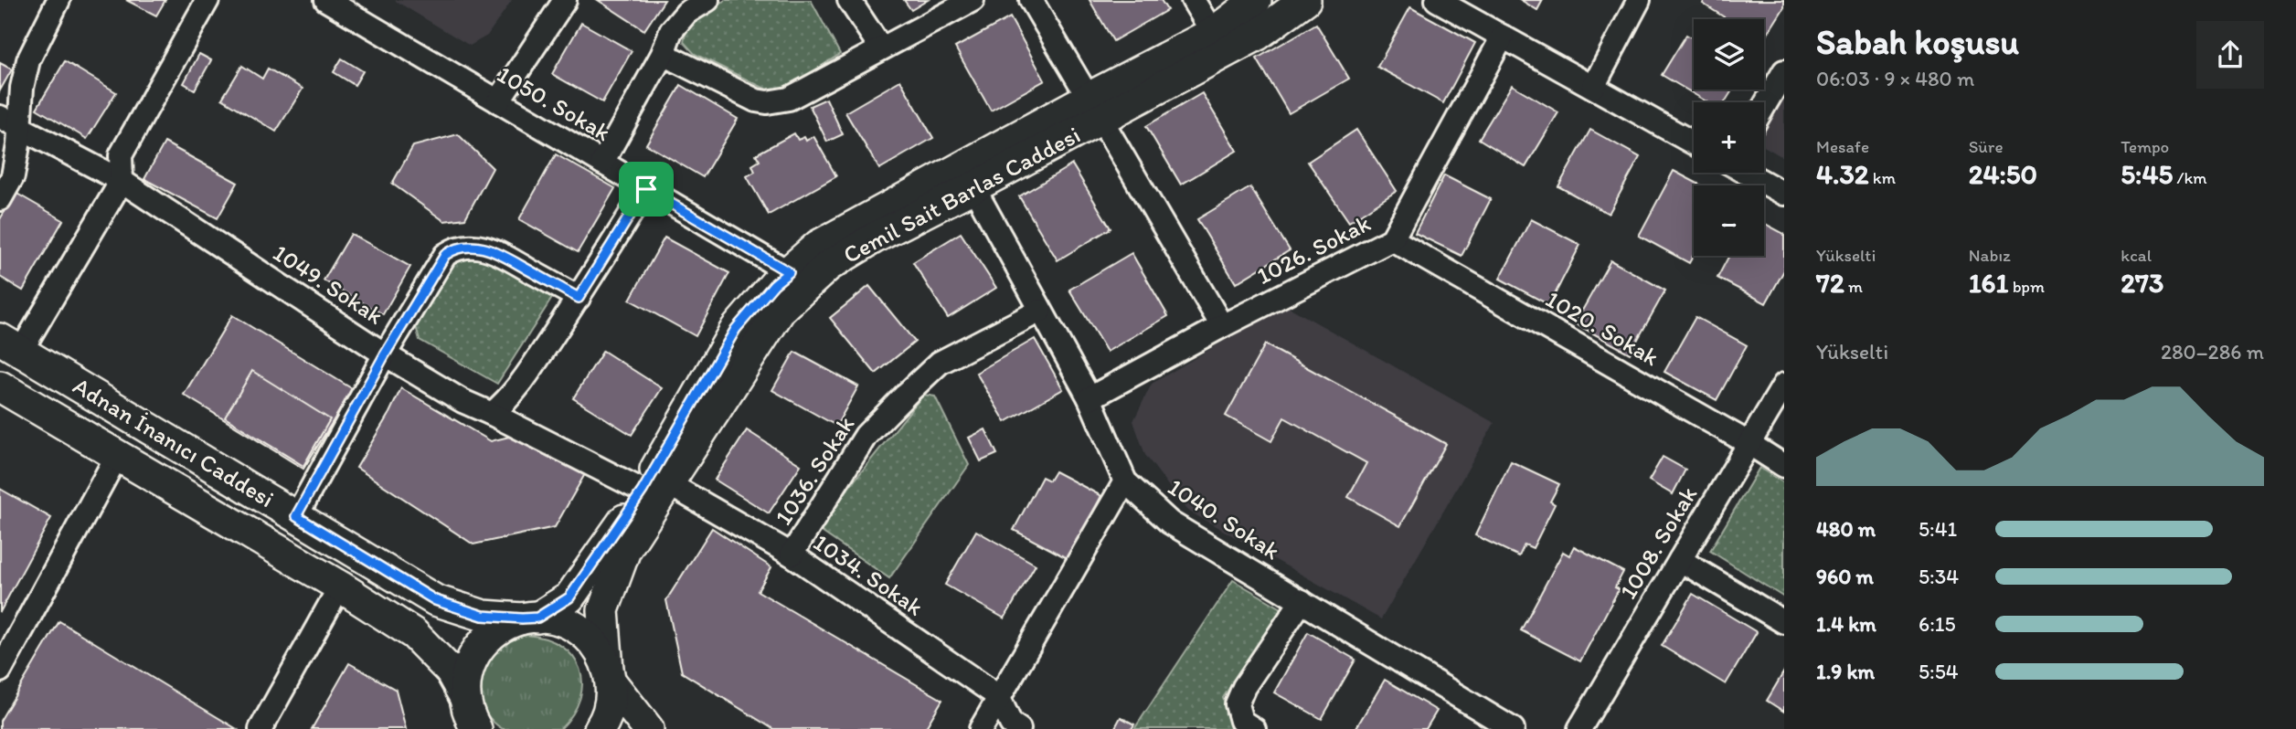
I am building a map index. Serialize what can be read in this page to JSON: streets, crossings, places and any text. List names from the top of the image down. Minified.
{"streets":{"street":["1050. Sokak","Cemil Sait Barlas Caddesi","1026. Sokak","1049. Sokak","1020. Sokak","Adnan İnanıcı Caddesi","1036. Sokak","1040. Sokak","1008. Sokak","1034. Sokak"]},"crossings":[["1050. Sokak","Cemil Sait Barlas Caddesi"],["Cemil Sait Barlas Caddesi","1049. Sokak"],["Cemil Sait Barlas Caddesi","Adnan İnanıcı Caddesi"],["Cemil Sait Barlas Caddesi","1040. Sokak"],["Cemil Sait Barlas Caddesi","1034. Sokak"],["1026. Sokak","1020. Sokak"],["1026. Sokak","1040. Sokak"],["1049. Sokak","1034. Sokak"],["1020. Sokak","1008. Sokak"],["1036. Sokak","1040. Sokak"],["1036. Sokak","1034. Sokak"]],"page":{"heading":["Sabah koşusu","06:03 · 9 × 480 m"],"map_buttons":["+","−"],"stats":[["Mesafe","4.32 km"],["Süre","24:50"],["Tempo","5:45 /km"],["Yükselti","72 m"],["Nabız","161 bpm"],["kcal","273"]],"chart":["Yükselti","280–286 m"],"list":[{"name":"480 m","note":"5:41"},{"name":"960 m","note":"5:34"},{"name":"1.4 km","note":"6:15"},{"name":"1.9 km","note":"5:54"}]}}
